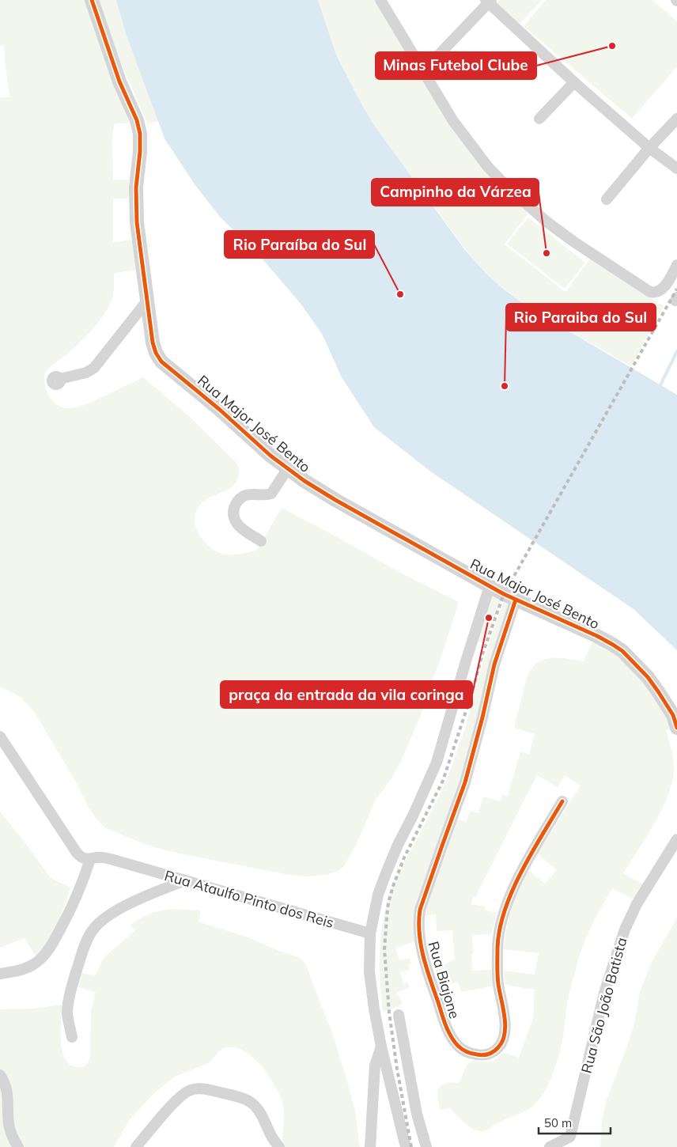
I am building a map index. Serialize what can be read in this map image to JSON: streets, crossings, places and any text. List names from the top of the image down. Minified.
{"streets":{"street":["Rua Major José Bento","Rua Ataulfo Pinto dos Reis","Rua Biajone","Rua São João Batista"]},"crossings":[["Rua Major José Bento","Rua Biajone"]],"places":["Minas Futebol Clube","Campinho da Várzea","Rio Paraíba do Sul","Rio Paraiba do Sul","praça da entrada da vila coringa"],"scale_bar":"50 m"}
